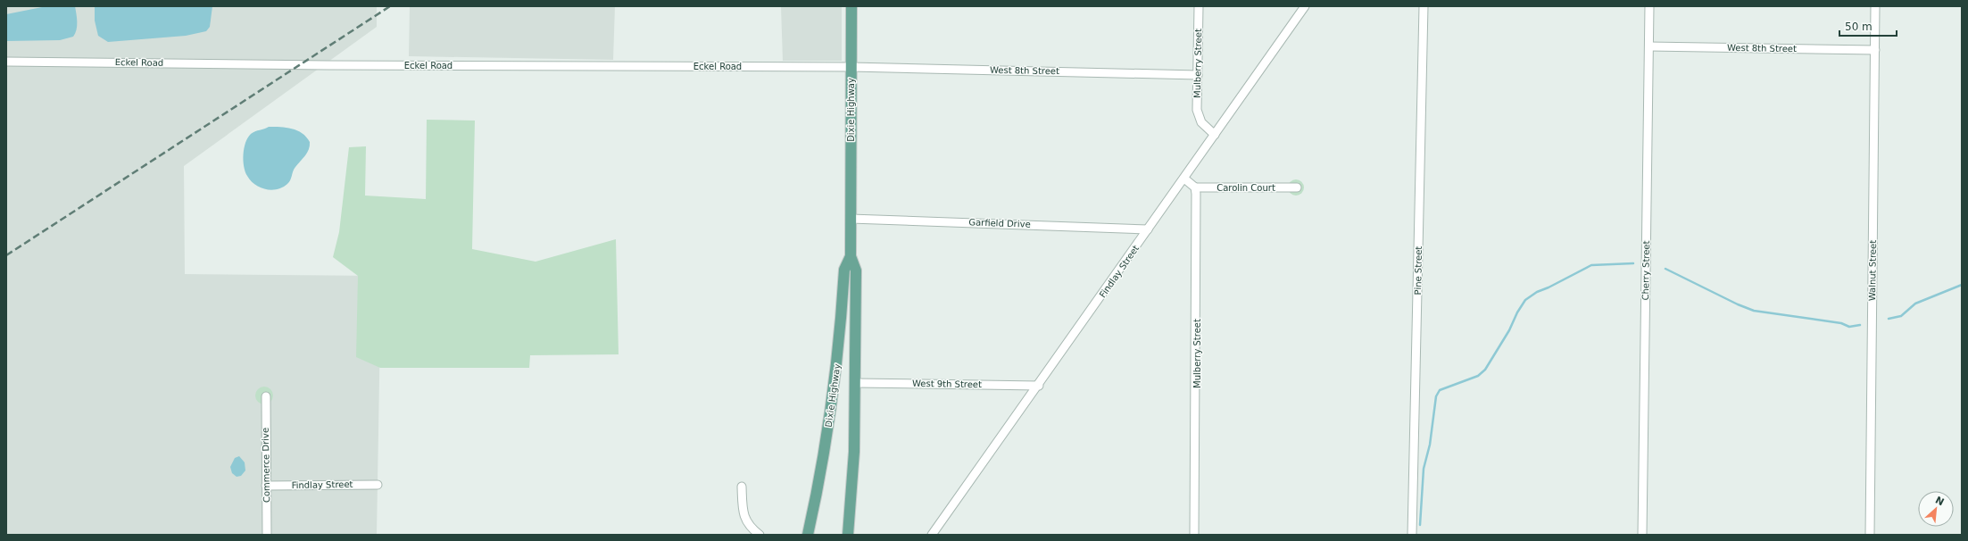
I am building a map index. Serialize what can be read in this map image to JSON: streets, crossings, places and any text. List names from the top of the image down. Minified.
{"streets":{"main road":["Dixie Highway"],"street":["West 8th Street","Eckel Road","Mulberry Street","Carolin Court","Garfield Drive","Pine Street","Cherry Street","Walnut Street","Findlay Street","West 9th Street","Commerce Drive"]},"crossings":[["West 8th Street","Eckel Road"],["West 8th Street","Mulberry Street"],["West 8th Street","Dixie Highway"],["West 8th Street","Cherry Street"],["West 8th Street","Walnut Street"],["Eckel Road","Dixie Highway"],["Mulberry Street","Carolin Court"],["Mulberry Street","Findlay Street"],["Dixie Highway","Garfield Drive"],["Dixie Highway","West 9th Street"],["Garfield Drive","Findlay Street"],["Findlay Street","West 9th Street"],["Findlay Street","Commerce Drive"]],"scale_bar":"50 m","north":"top right"}
